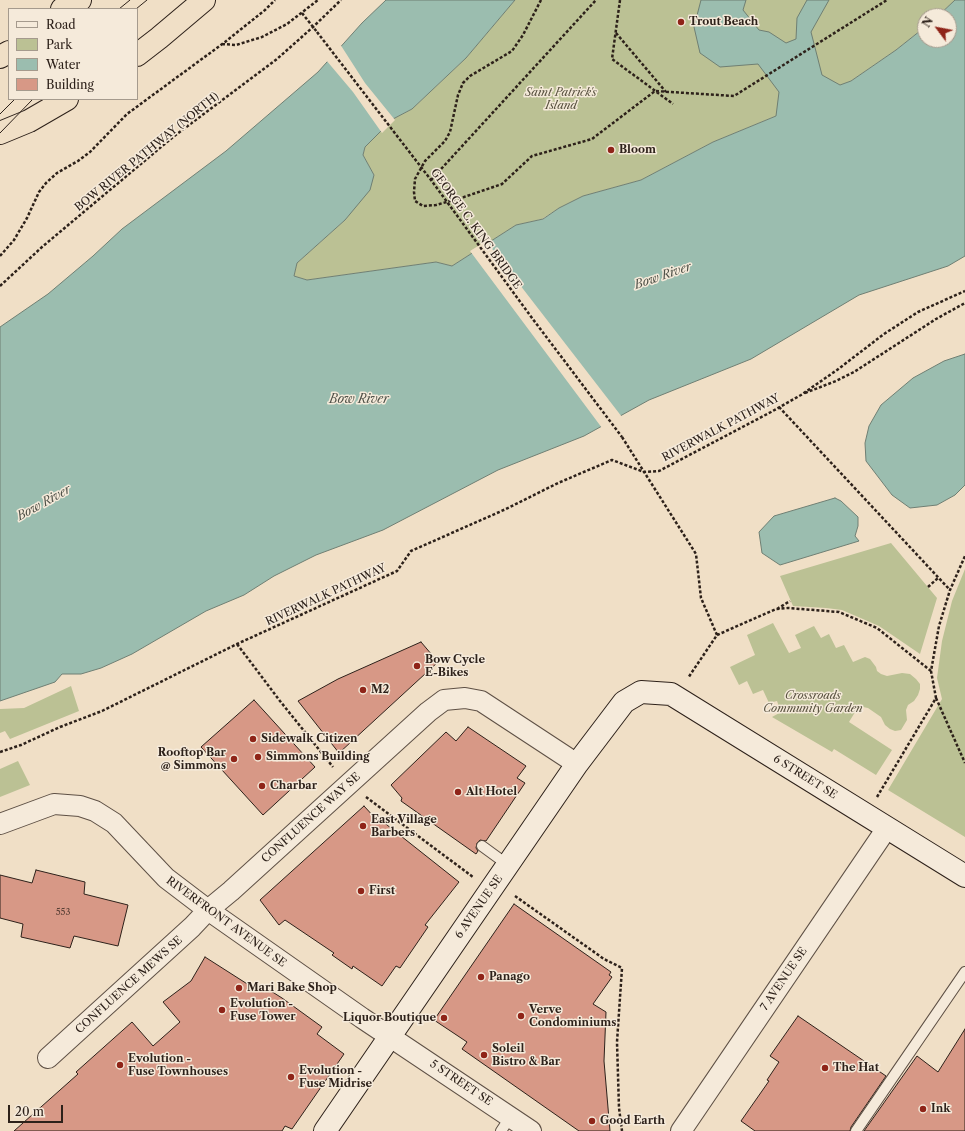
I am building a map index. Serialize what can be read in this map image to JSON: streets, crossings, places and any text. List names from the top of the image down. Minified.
{"streets":{"street":["6 STREET SE","CONFLUENCE WAY SE","6 AVENUE SE","RIVERFRONT AVENUE SE","7 AVENUE SE","CONFLUENCE MEWS SE","5 STREET SE"],"path":["BOW RIVER PATHWAY (NORTH)","GEORGE C. KING BRIDGE","RIVERWALK PATHWAY"]},"crossings":[["BOW RIVER PATHWAY (NORTH)","GEORGE C. KING BRIDGE"],["GEORGE C. KING BRIDGE","RIVERWALK PATHWAY"],["6 STREET SE","6 AVENUE SE"],["6 STREET SE","7 AVENUE SE"],["CONFLUENCE WAY SE","6 AVENUE SE"],["CONFLUENCE WAY SE","RIVERFRONT AVENUE SE"],["CONFLUENCE WAY SE","CONFLUENCE MEWS SE"],["6 AVENUE SE","RIVERFRONT AVENUE SE"],["6 AVENUE SE","5 STREET SE"],["RIVERFRONT AVENUE SE","CONFLUENCE MEWS SE"],["RIVERFRONT AVENUE SE","5 STREET SE"]],"water":["Bow River"],"parks":["Saint Patrick's Island","Crossroads Community Garden"],"places":["Trout Beach","Bloom","Bow Cycle E-Bikes","M2","Sidewalk Citizen","Simmons Building","Rooftop Bar @ Simmons","Charbar","Alt Hotel","East Village Barbers","First","Panago","Mari Bake Shop","Evolution - Fuse Tower","Verve Condominiums","Liquor Boutique","Soleil Bistro & Bar","Evolution - Fuse Townhouses","The Hat","Evolution - Fuse Midrise","Ink","Good Earth"],"house_numbers":["553"],"legend":["Road","Park","Water","Building"],"scale_bar":"20 m","north":"top left"}
